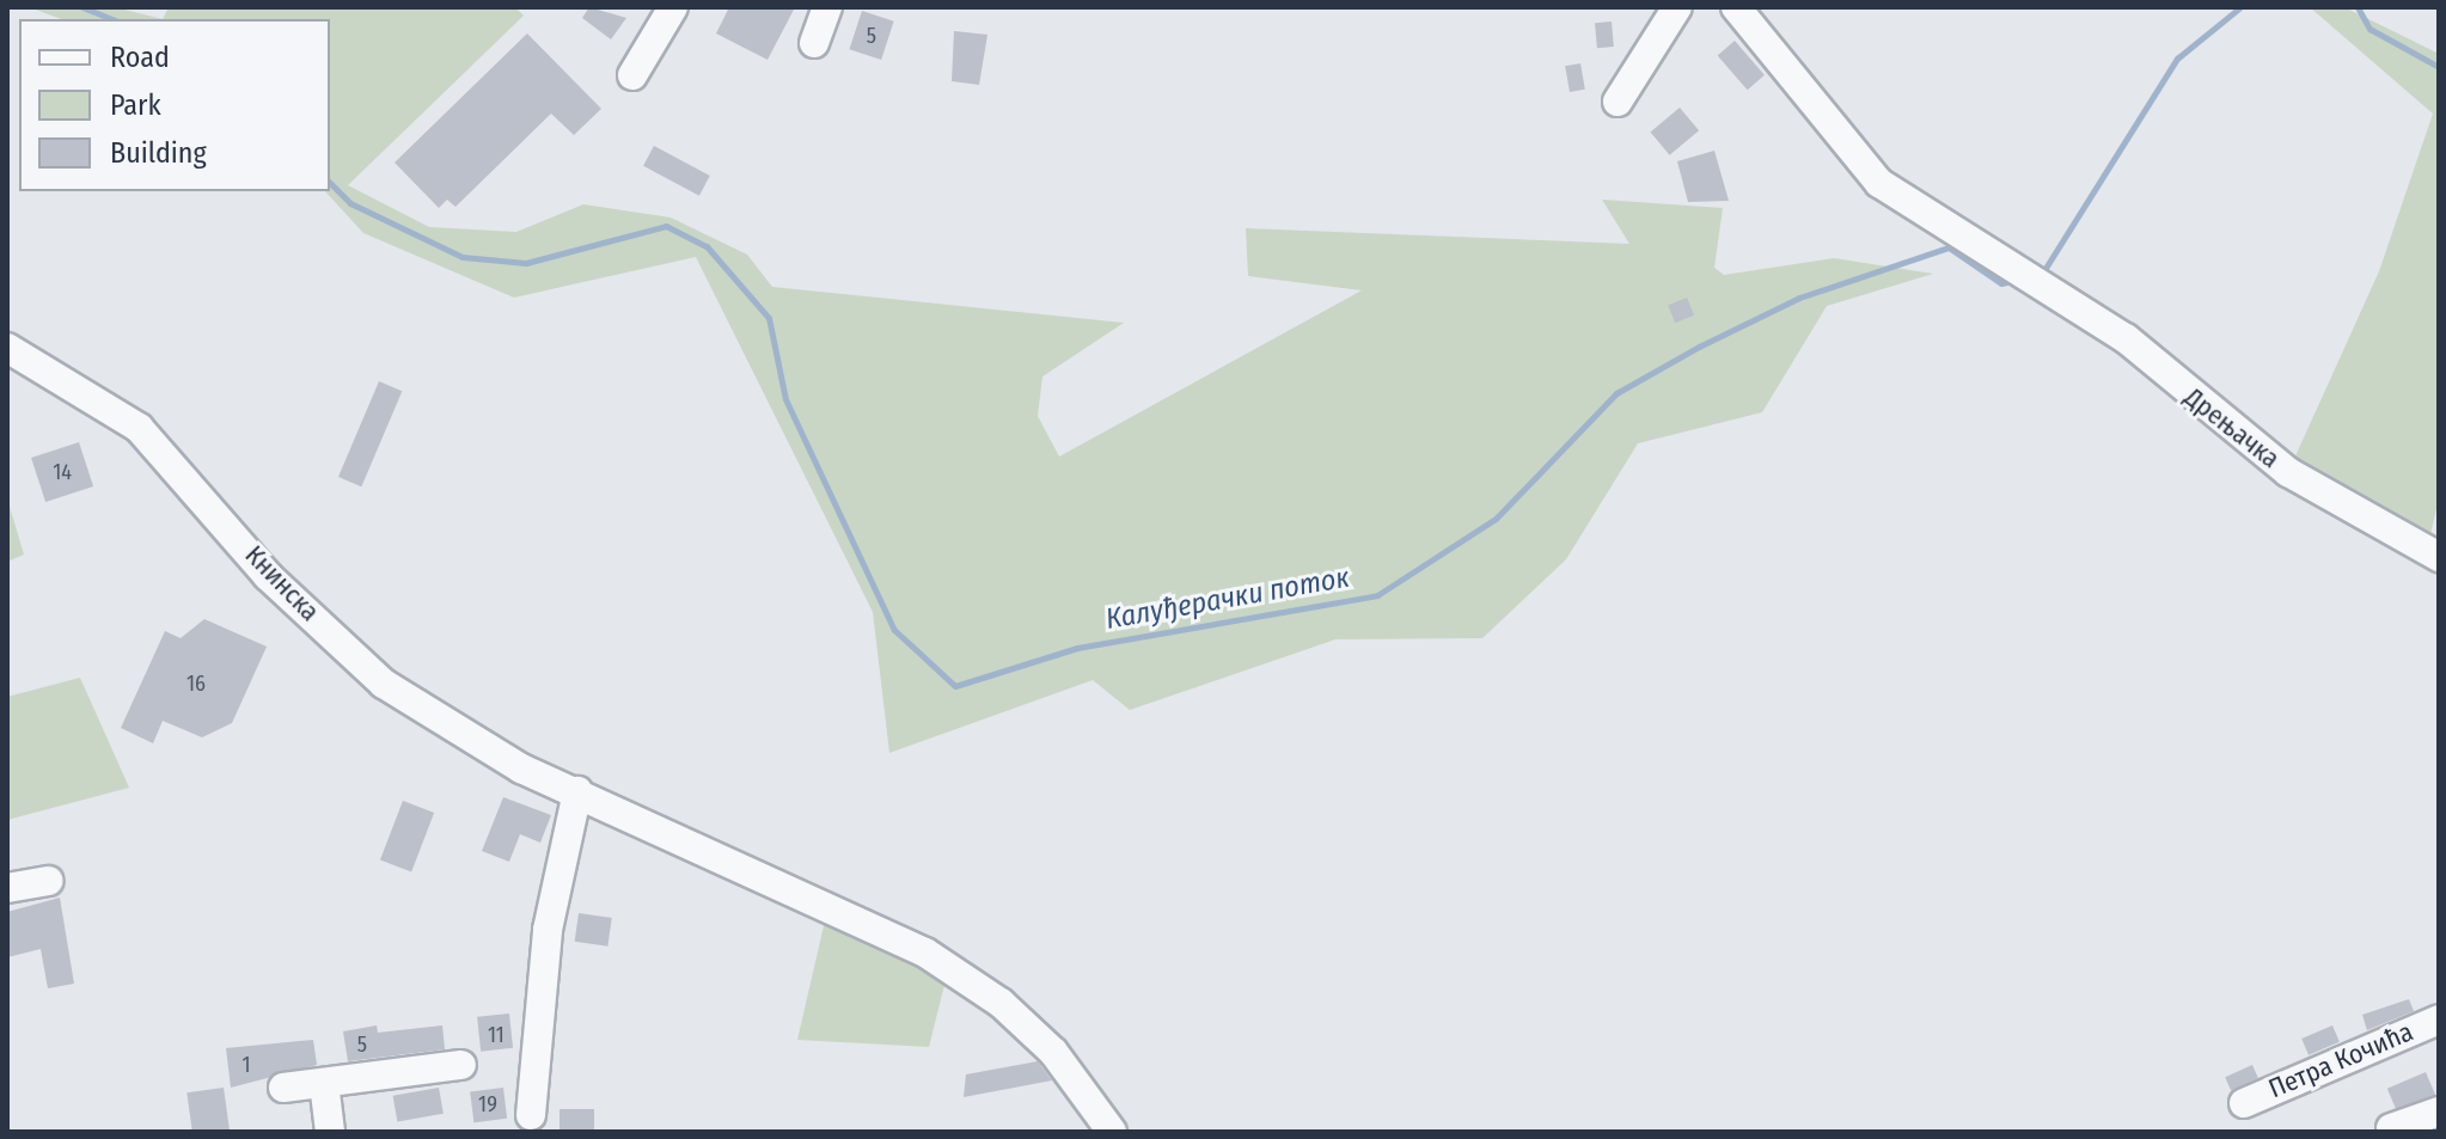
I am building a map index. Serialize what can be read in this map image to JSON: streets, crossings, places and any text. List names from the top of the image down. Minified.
{"streets":{"street":["Дрењачка","Книнска","Петра Кочића"]},"water":["Калуђерачки поток"],"house_numbers":["5","14","16","11","5","1","19"],"legend":["Road","Park","Building"]}
